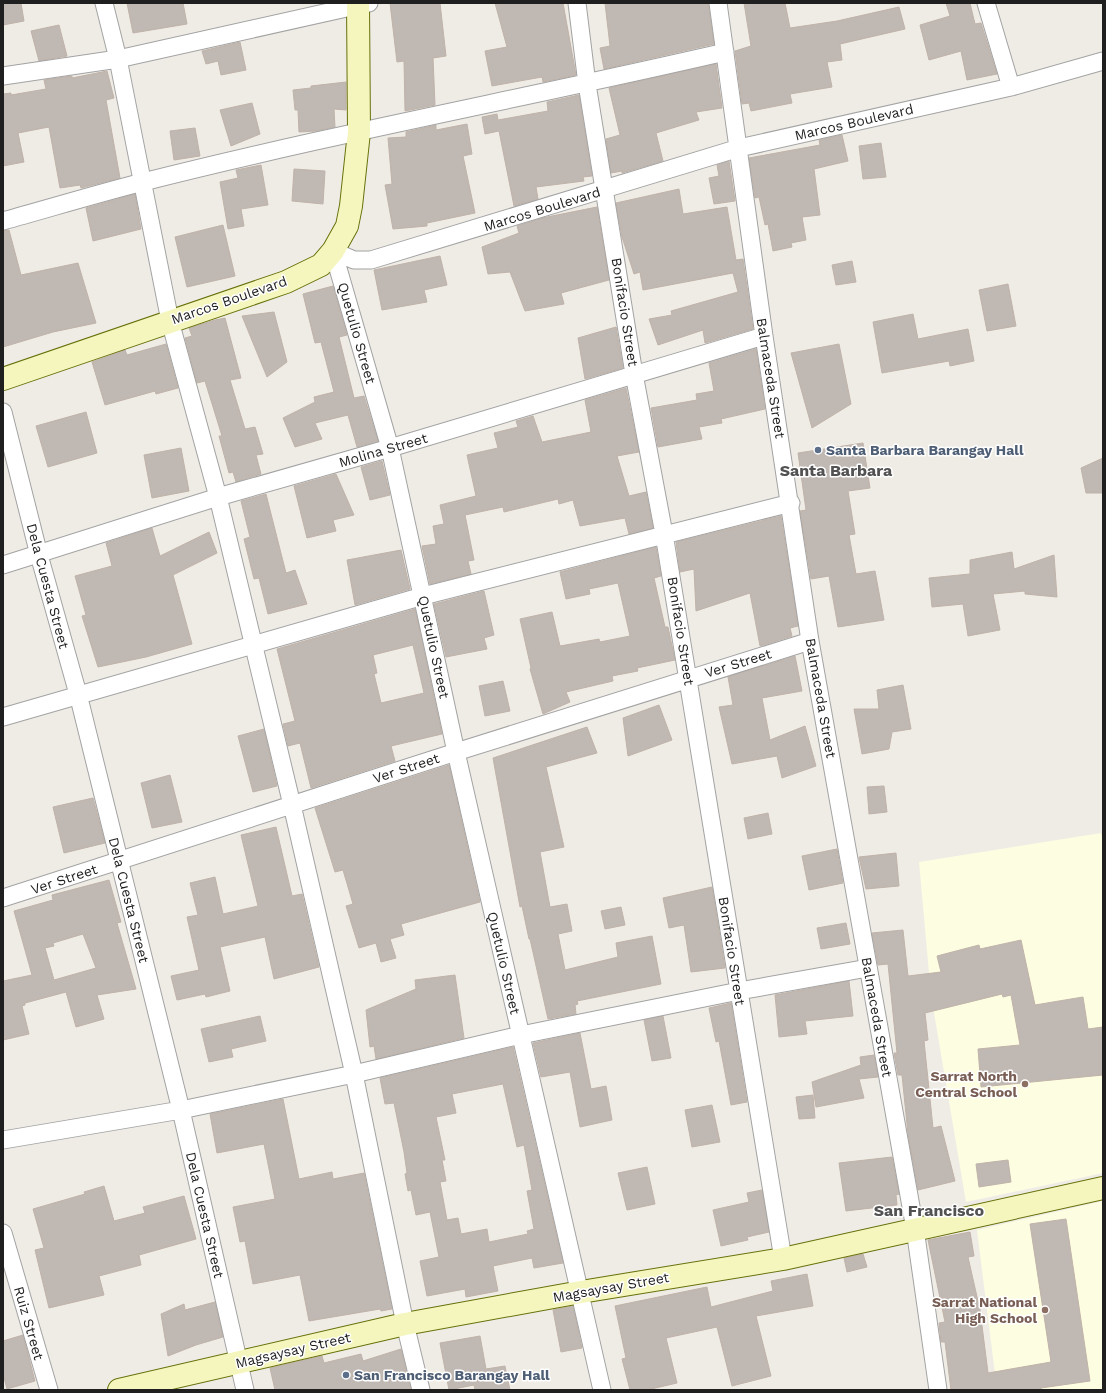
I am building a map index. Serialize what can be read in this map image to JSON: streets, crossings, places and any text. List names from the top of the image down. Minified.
{"streets":{"main road":["Marcos Boulevard","Magsaysay Street"],"street":["Bonifacio Street","Quetulio Street","Balmaceda Street","Molina Street","Dela Cuesta Street","Ver Street","Ruiz Street"]},"crossings":[["Marcos Boulevard","Bonifacio Street"],["Marcos Boulevard","Quetulio Street"],["Marcos Boulevard","Balmaceda Street"],["Bonifacio Street","Molina Street"],["Bonifacio Street","Ver Street"],["Bonifacio Street","Magsaysay Street"],["Quetulio Street","Molina Street"],["Quetulio Street","Ver Street"],["Quetulio Street","Magsaysay Street"],["Balmaceda Street","Molina Street"],["Balmaceda Street","Ver Street"],["Balmaceda Street","Magsaysay Street"],["Molina Street","Dela Cuesta Street"],["Dela Cuesta Street","Ver Street"],["Dela Cuesta Street","Magsaysay Street"]],"districts":["Santa Barbara","San Francisco"],"places":["Santa Barbara Barangay Hall","Sarrat North Central School","Sarrat National High School","San Francisco Barangay Hall"]}
